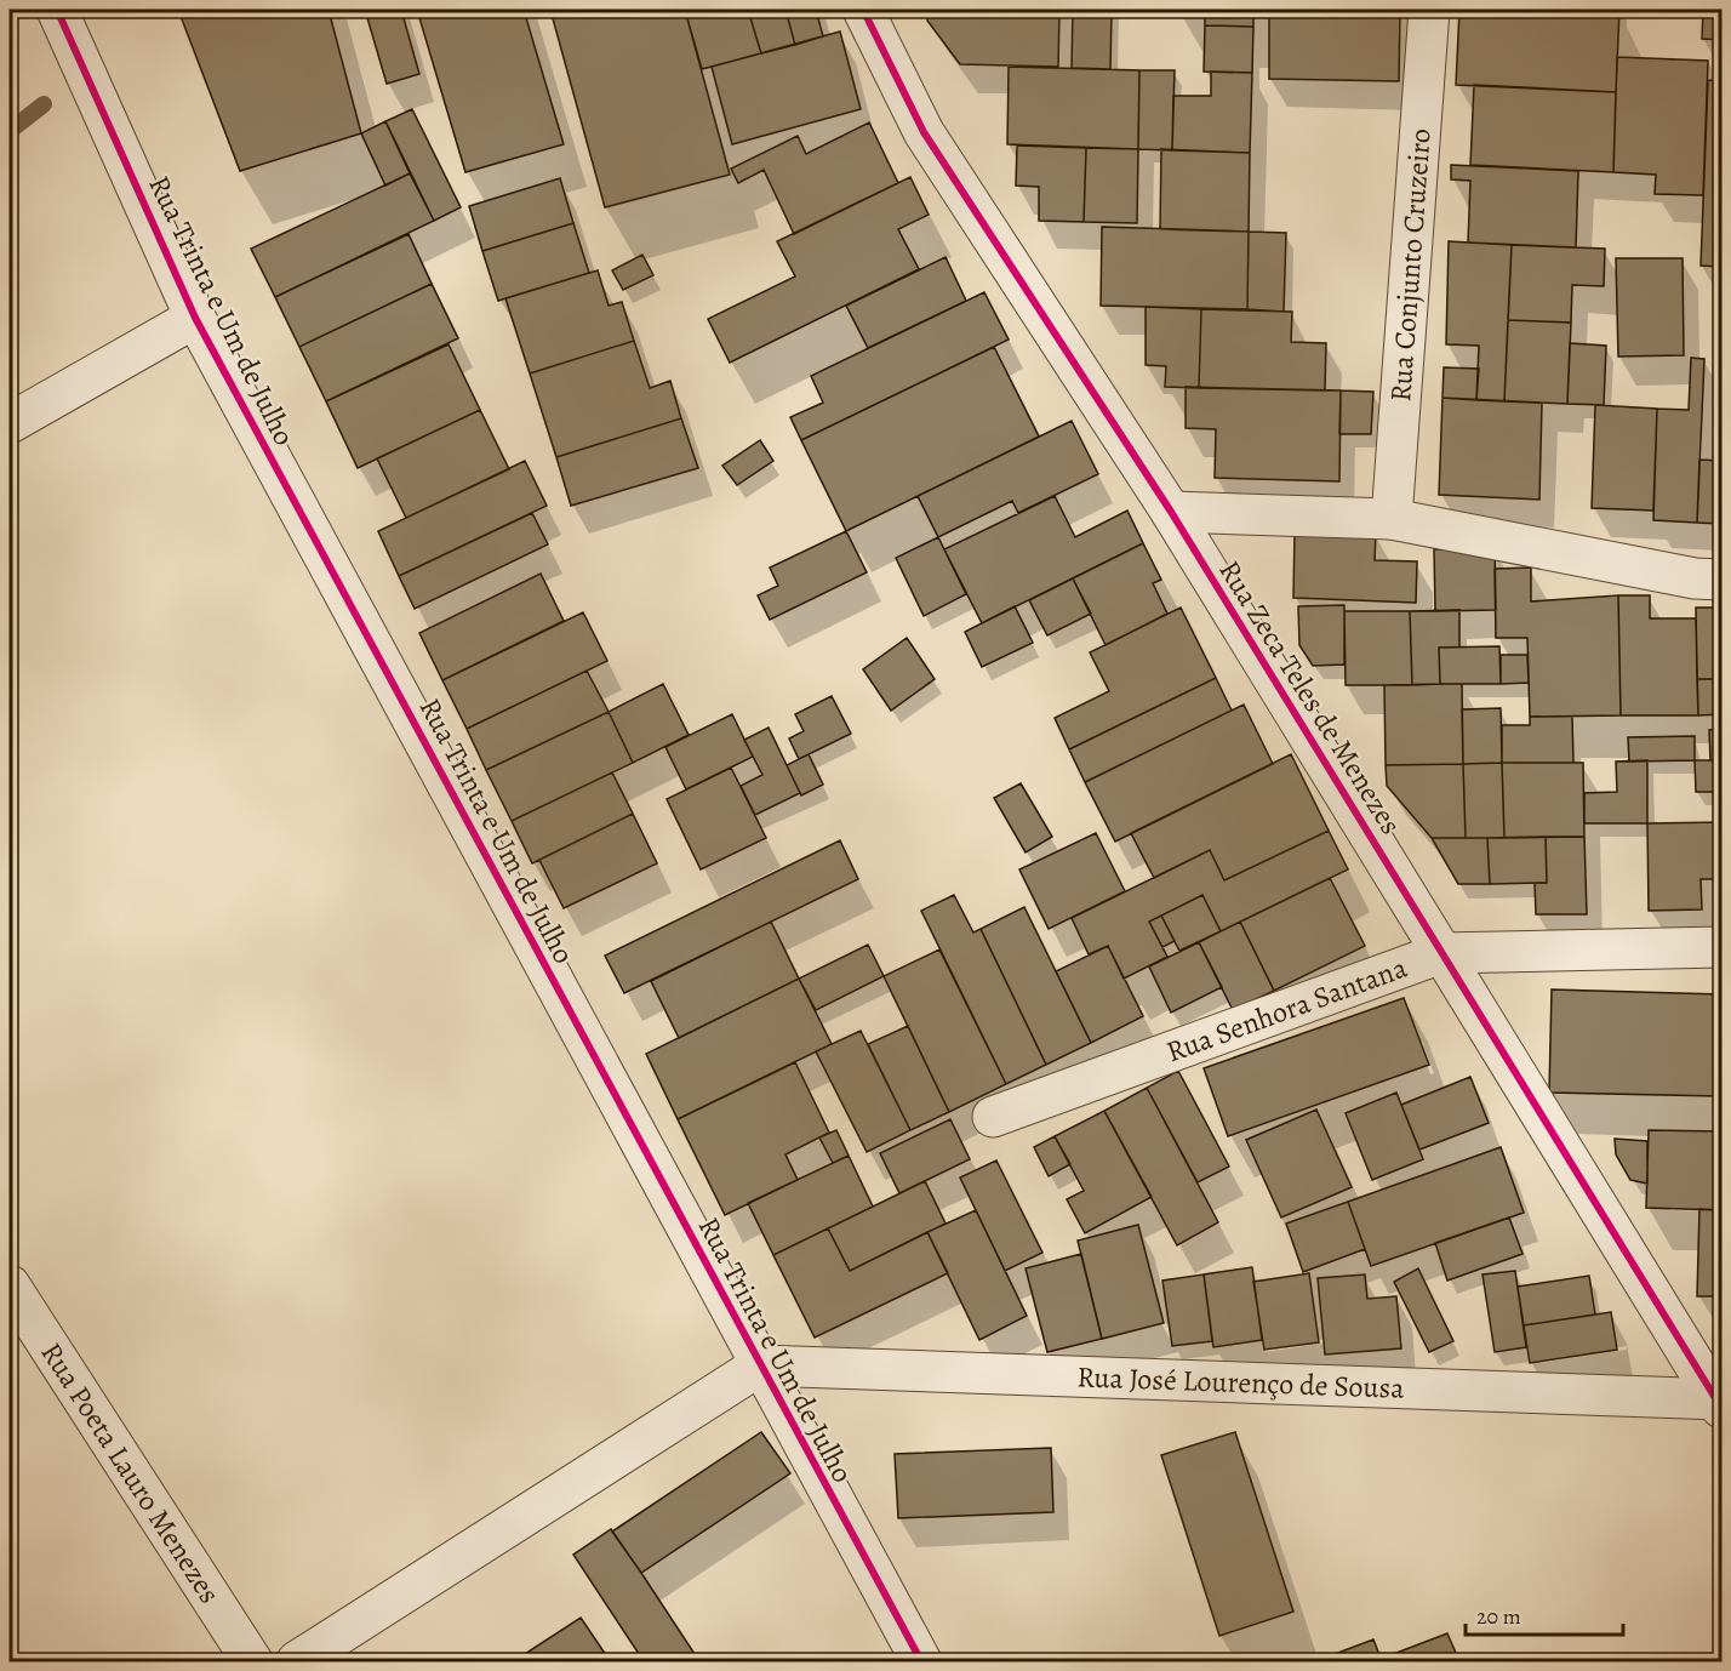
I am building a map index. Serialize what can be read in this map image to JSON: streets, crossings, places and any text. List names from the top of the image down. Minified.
{"streets":{"street":["Rua Conjunto Cruzeiro","Rua Trinta e Um de Julho","Rua Zeca Teles de Menezes","Rua Senhora Santana","Rua José Lourenço de Sousa","Rua Poeta Lauro Menezes"]},"crossings":[["Rua Trinta e Um de Julho","Rua José Lourenço de Sousa"],["Rua Zeca Teles de Menezes","Rua Senhora Santana"],["Rua Zeca Teles de Menezes","Rua José Lourenço de Sousa"]],"scale_bar":"20 m"}
